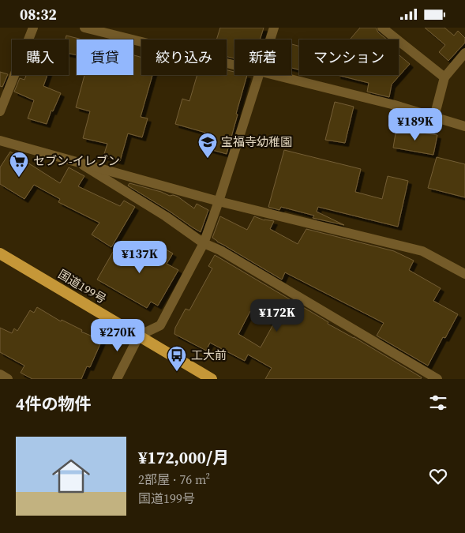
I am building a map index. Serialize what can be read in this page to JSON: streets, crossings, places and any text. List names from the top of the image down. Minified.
{"streets":{"highway":["国道199号"]},"places":{"school or university":["宝福寺幼稚園"],"supermarket":["セブン-イレブン"],"bus stop":["工大前"]},"page":{"status":"08:32","chip":["購入","賃貸","絞り込み","新着","マンション"],"price":["¥189K","¥137K","¥172K","¥270K"],"heading":"4件の物件","list":[{"name":"¥172,000/月","note":"2部屋 · 76 m² · 国道199号"}]}}
